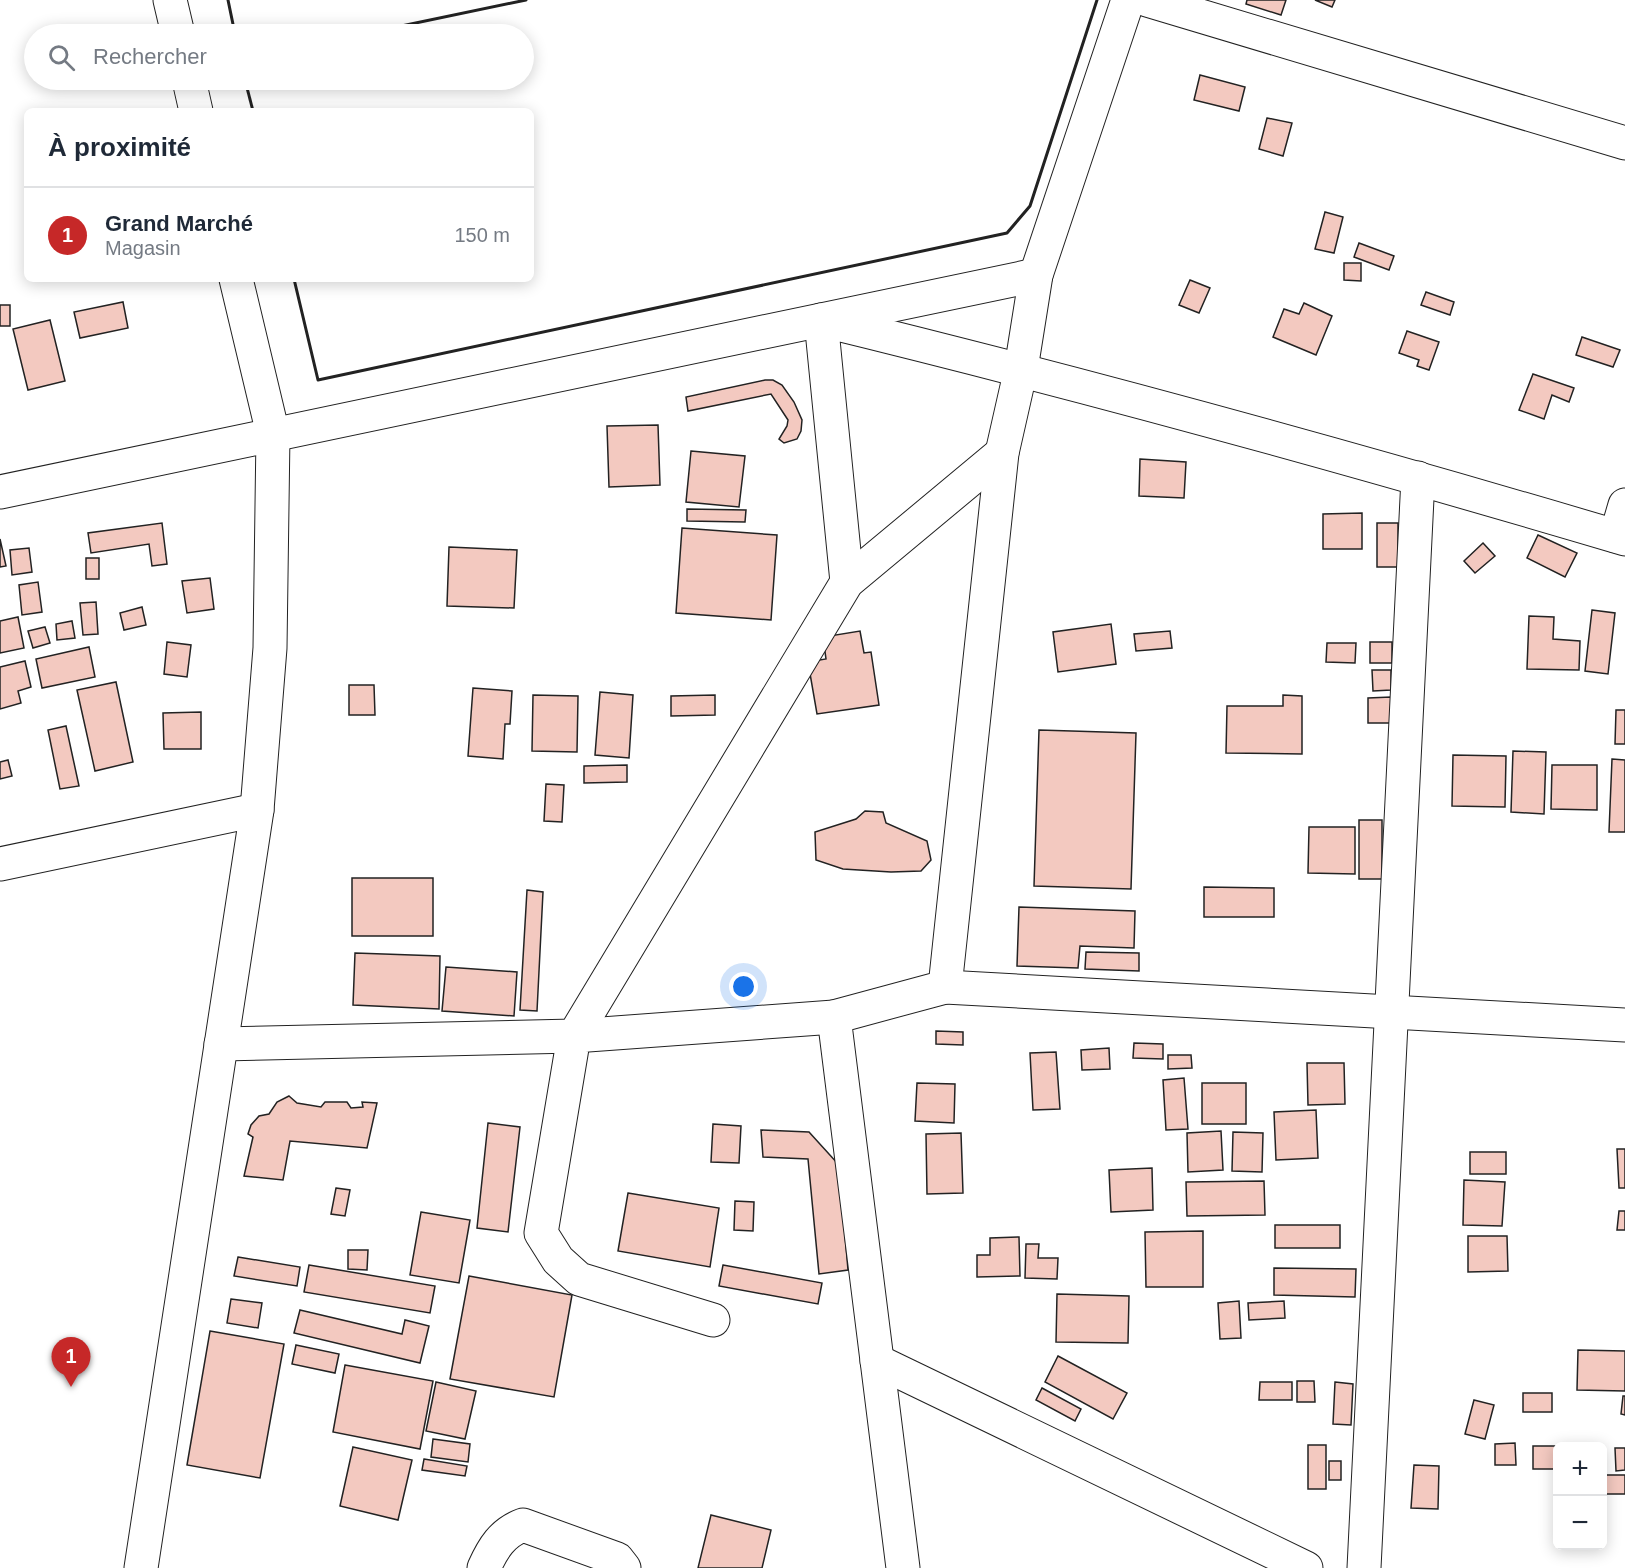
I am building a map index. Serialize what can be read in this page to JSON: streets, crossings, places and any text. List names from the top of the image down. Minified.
{"page":{"search":"Rechercher","heading":"À proximité","list":[{"mark":"1","name":"Grand Marché","note":"Magasin","value":"150 m"}],"pins":"1","map_buttons":["+","−"]}}
